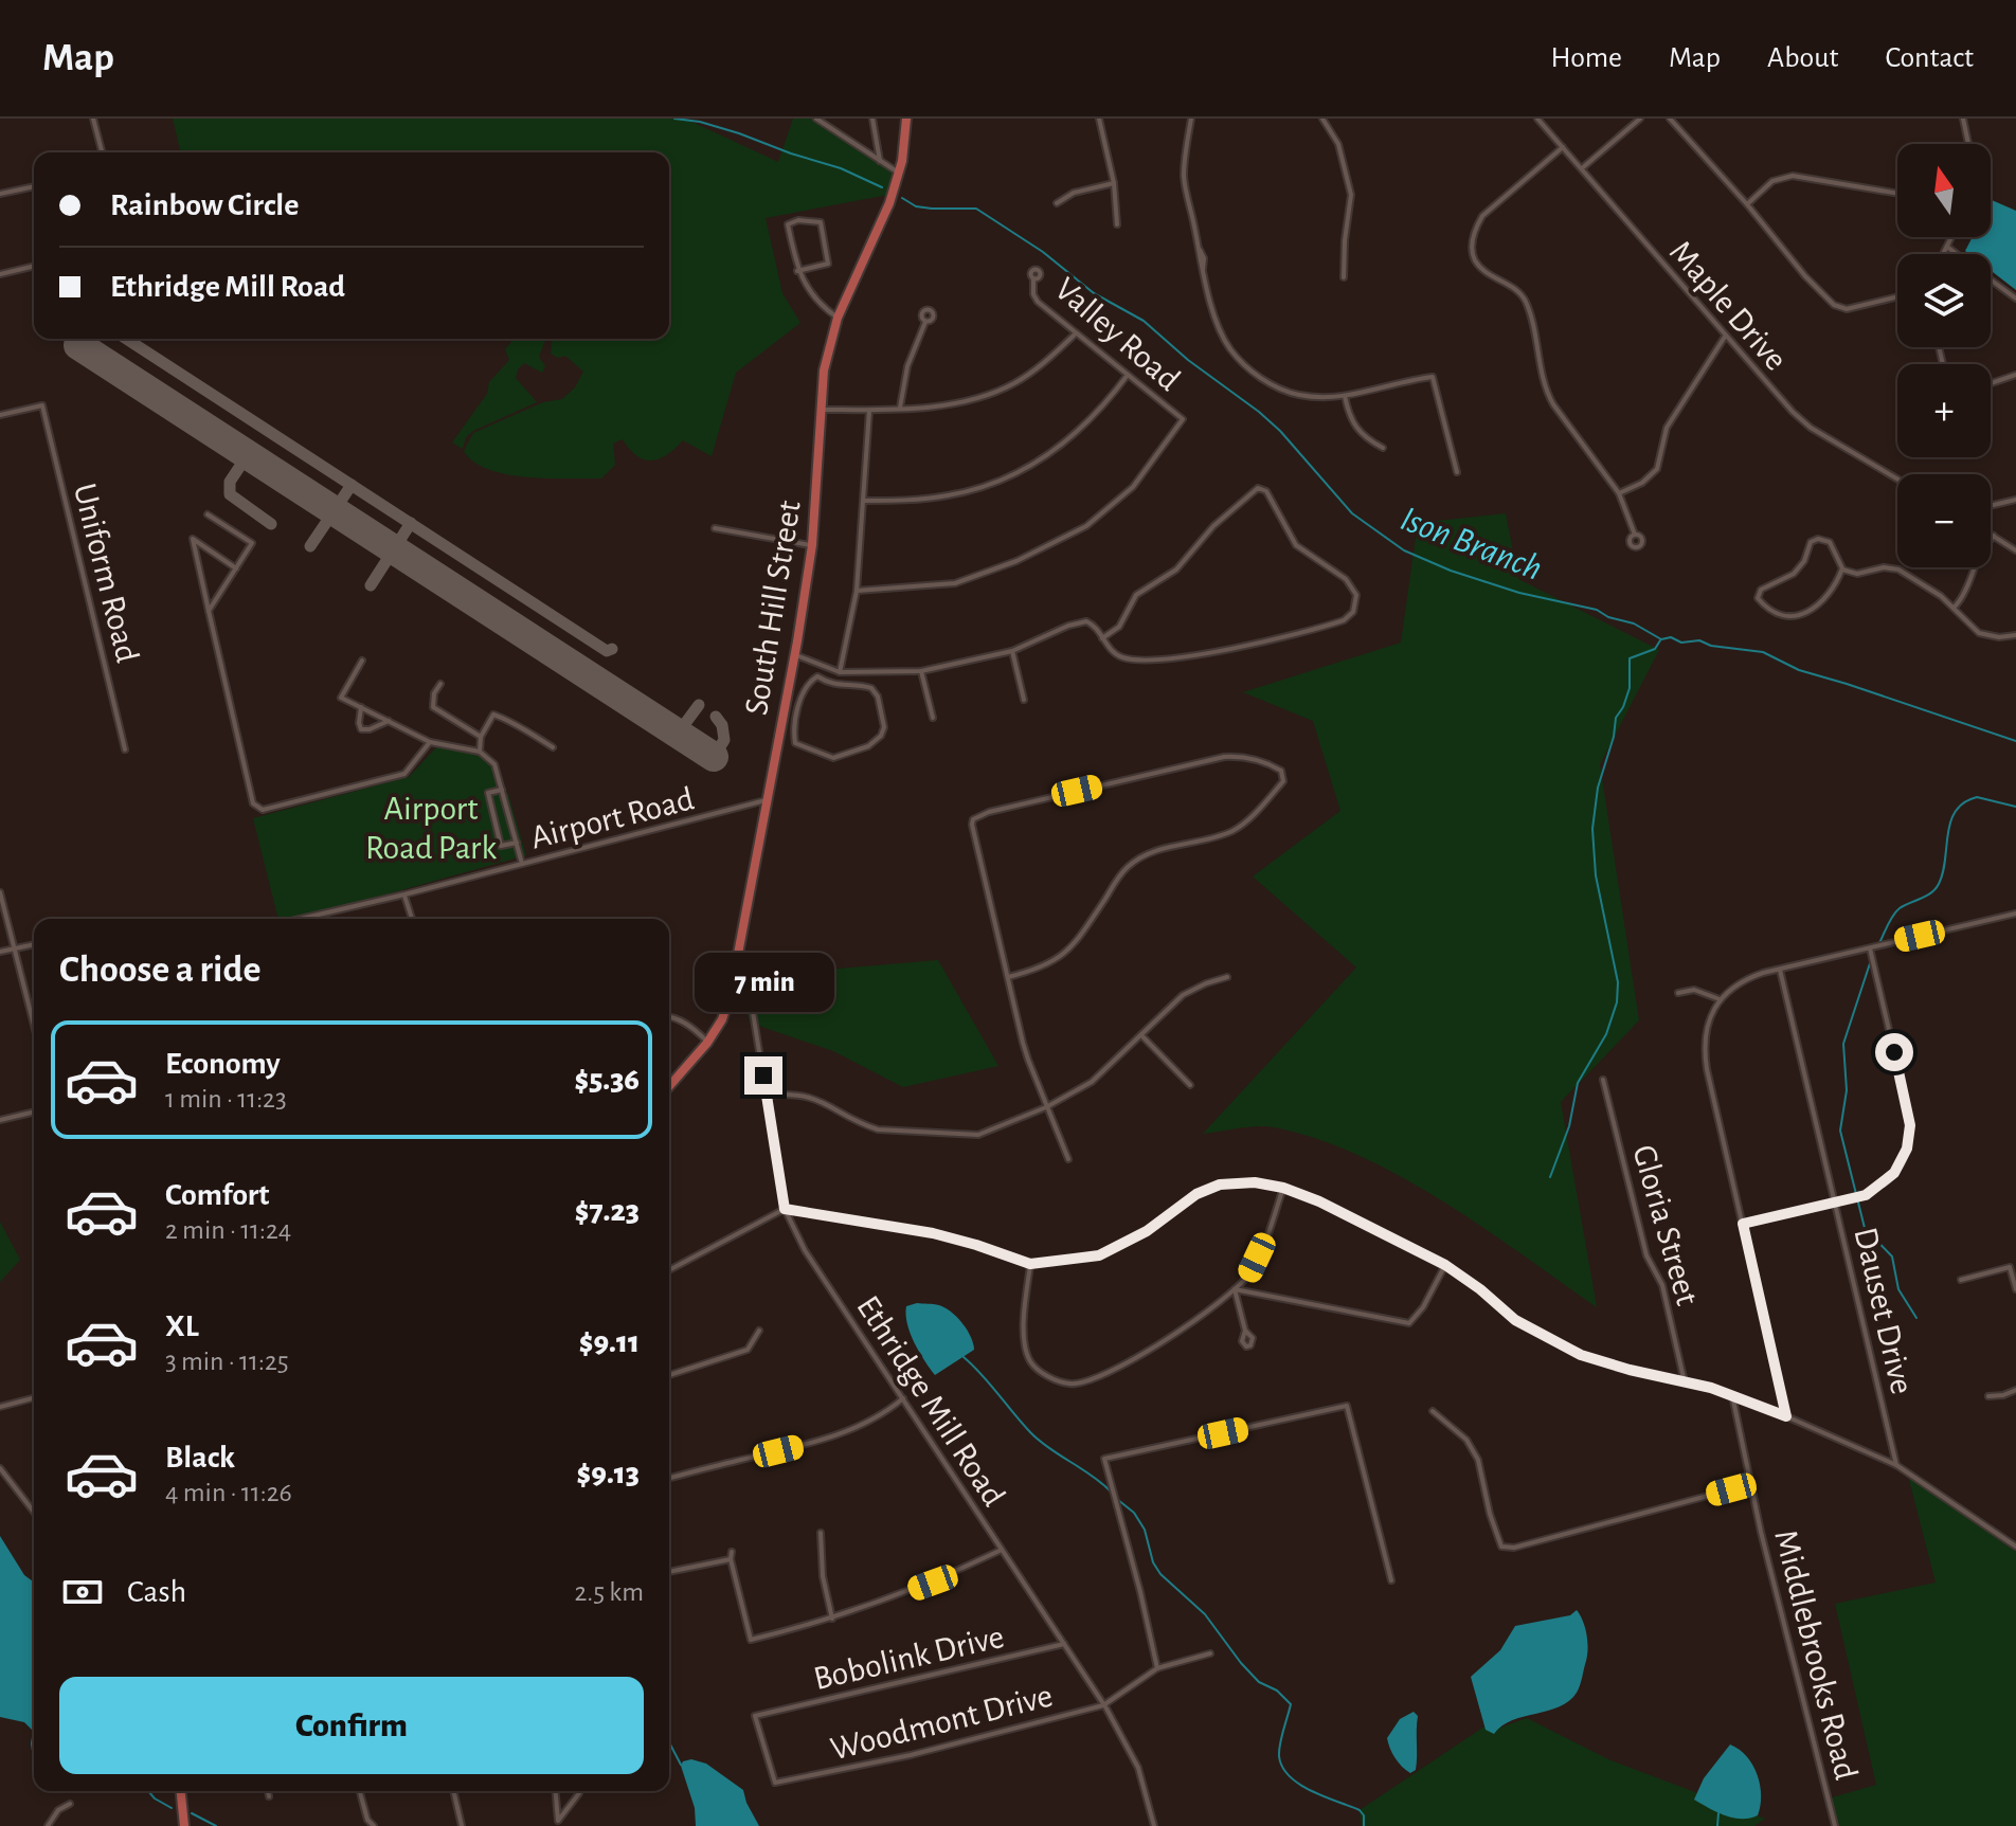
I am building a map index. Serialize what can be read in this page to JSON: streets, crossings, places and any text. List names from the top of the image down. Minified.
{"streets":{"main road":["South Hill Street"],"street":["Maple Drive","Valley Road","Uniform Road","Airport Road","Gloria Street","Dauset Drive","Ethridge Mill Road","Middlebrooks Road","Bobolink Drive","Woodmont Drive"]},"crossings":[["South Hill Street","Airport Road"],["South Hill Street","Ethridge Mill Road"],["Ethridge Mill Road","Bobolink Drive"],["Ethridge Mill Road","Woodmont Drive"],["Bobolink Drive","Woodmont Drive"]],"water":["Ison Branch"],"parks":["Airport Road Park"],"north":"top","page":{"header":"Map","nav":["Home","Map","About","Contact"],"map_buttons":["+","−"],"banner":["Rainbow Circle","Ethridge Mill Road"],"heading":"Choose a ride","bubble":"7 min","list":[{"name":"Economy","note":"1 min · 11:23","value":"$5.36"},{"name":"Comfort","note":"2 min · 11:24","value":"$7.23"},{"name":"XL","note":"3 min · 11:25","value":"$9.11"},{"name":"Black","note":"4 min · 11:26","value":"$9.13"}],"pay":["Cash","2.5 km"],"buttons":"Confirm"}}
